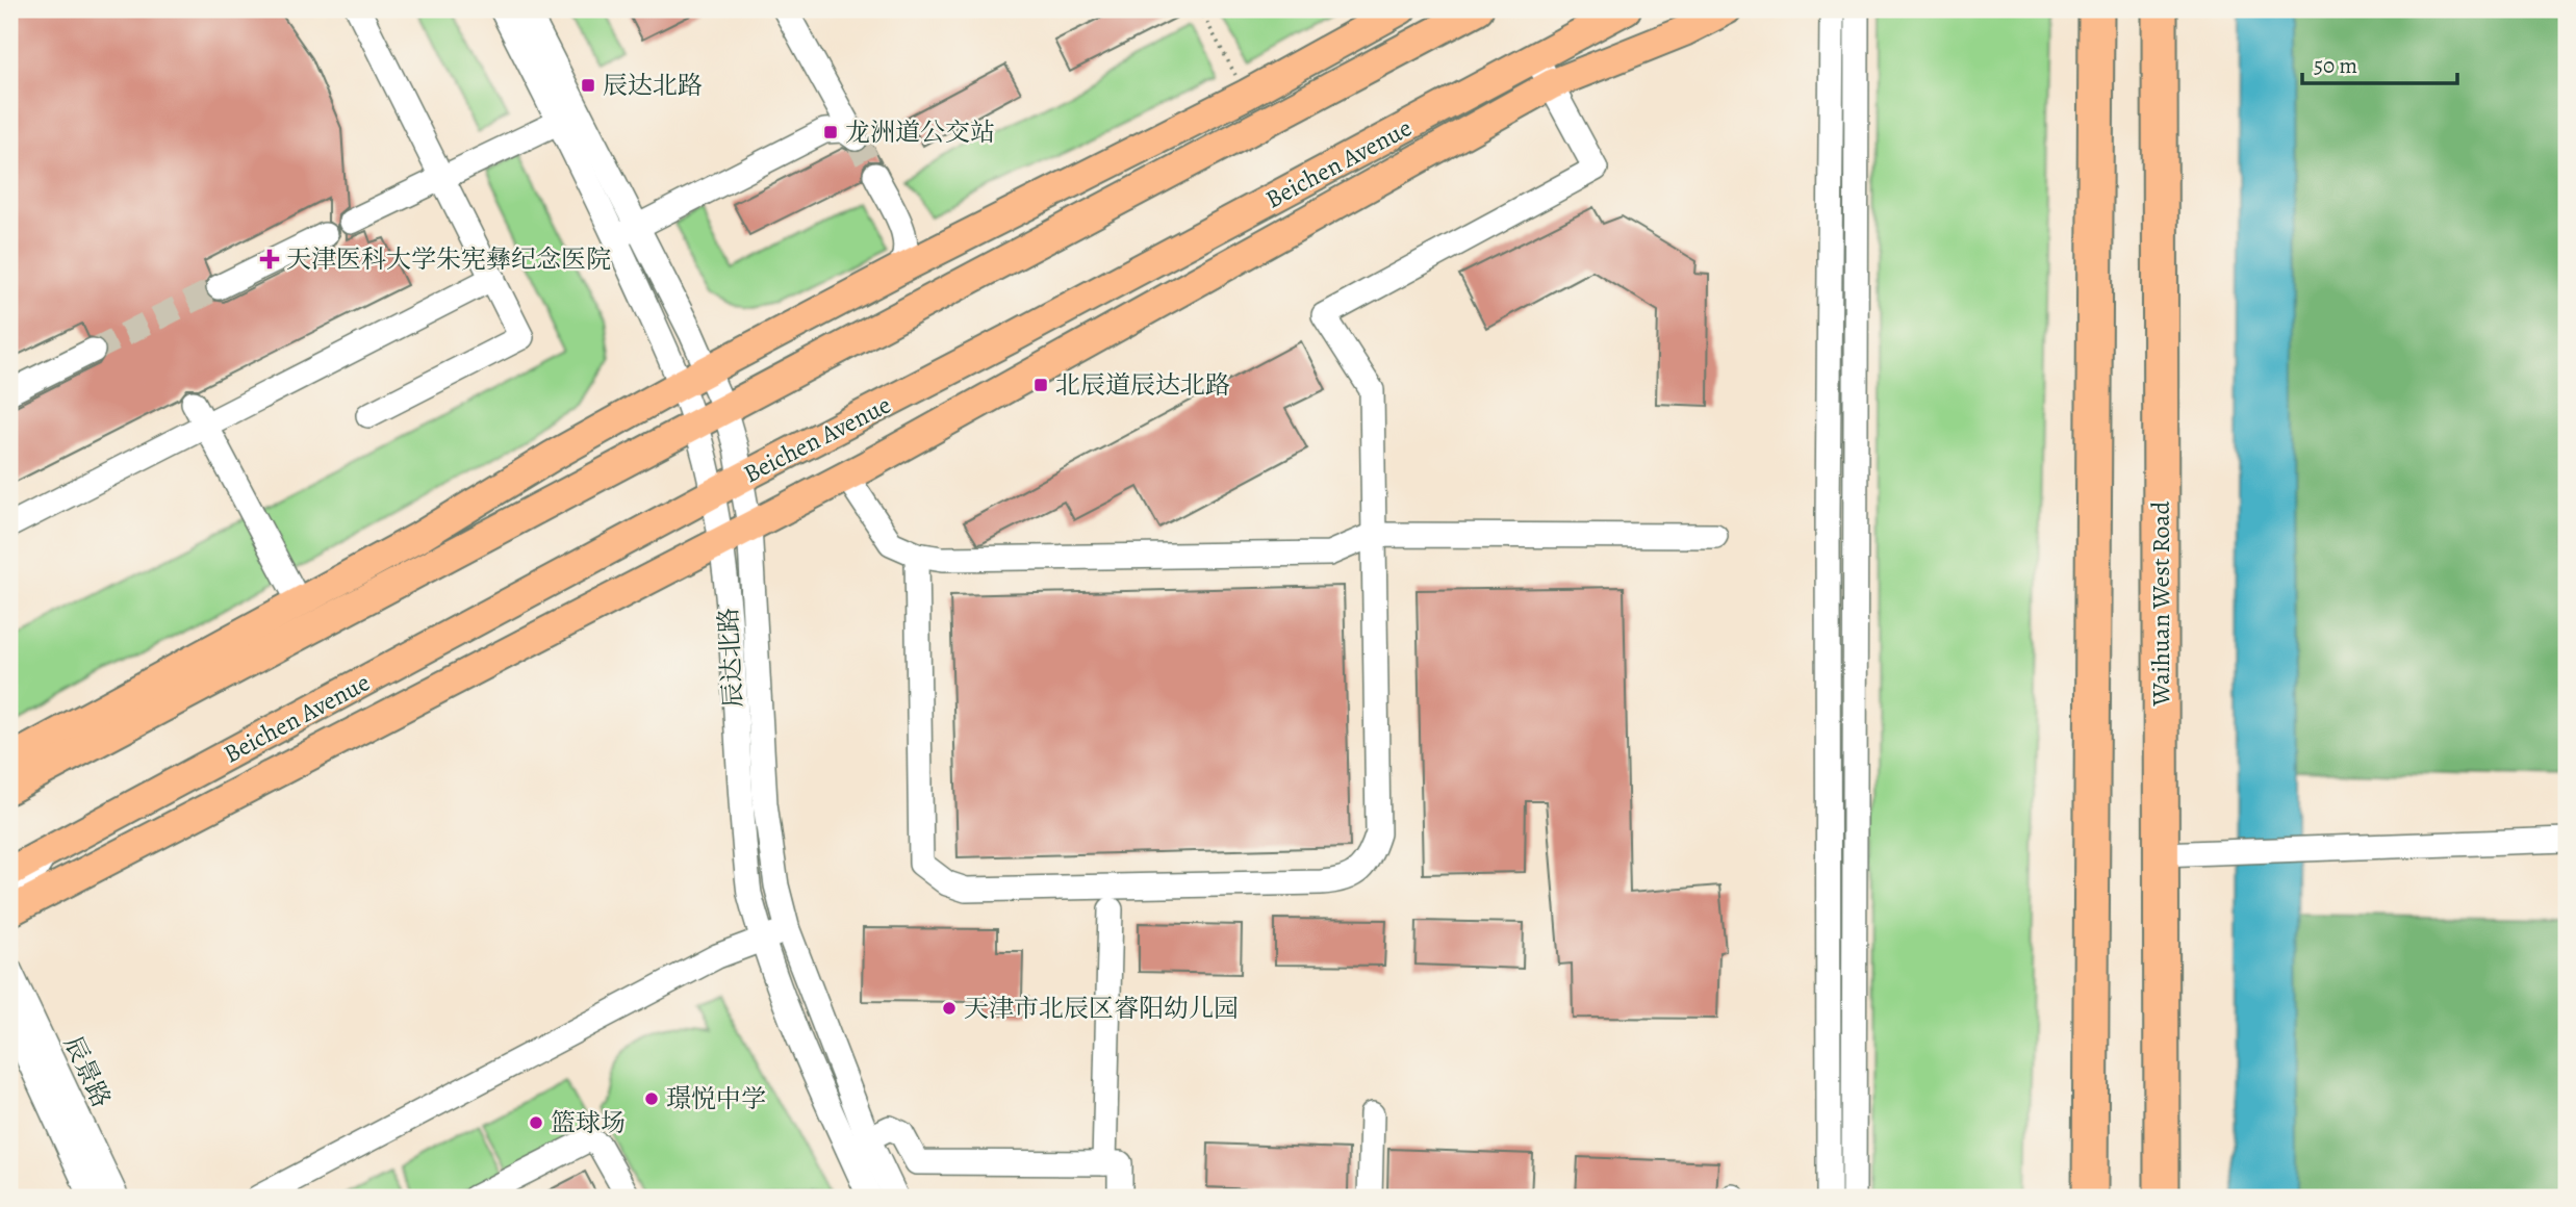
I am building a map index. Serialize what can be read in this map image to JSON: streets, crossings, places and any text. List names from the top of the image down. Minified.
{"streets":{"highway":["Waihuan West Road"],"main road":["Beichen Avenue"],"street":["辰达北路","辰景路"]},"crossings":[["Beichen Avenue","辰达北路"]],"places":{"transit":["辰达北路","龙洲道公交站","北辰道辰达北路"],"health":["天津医科大学朱宪彝纪念医院"],"other":["天津市北辰区睿阳幼儿园","璟悦中学","篮球场"]},"scale_bar":"50 m"}
